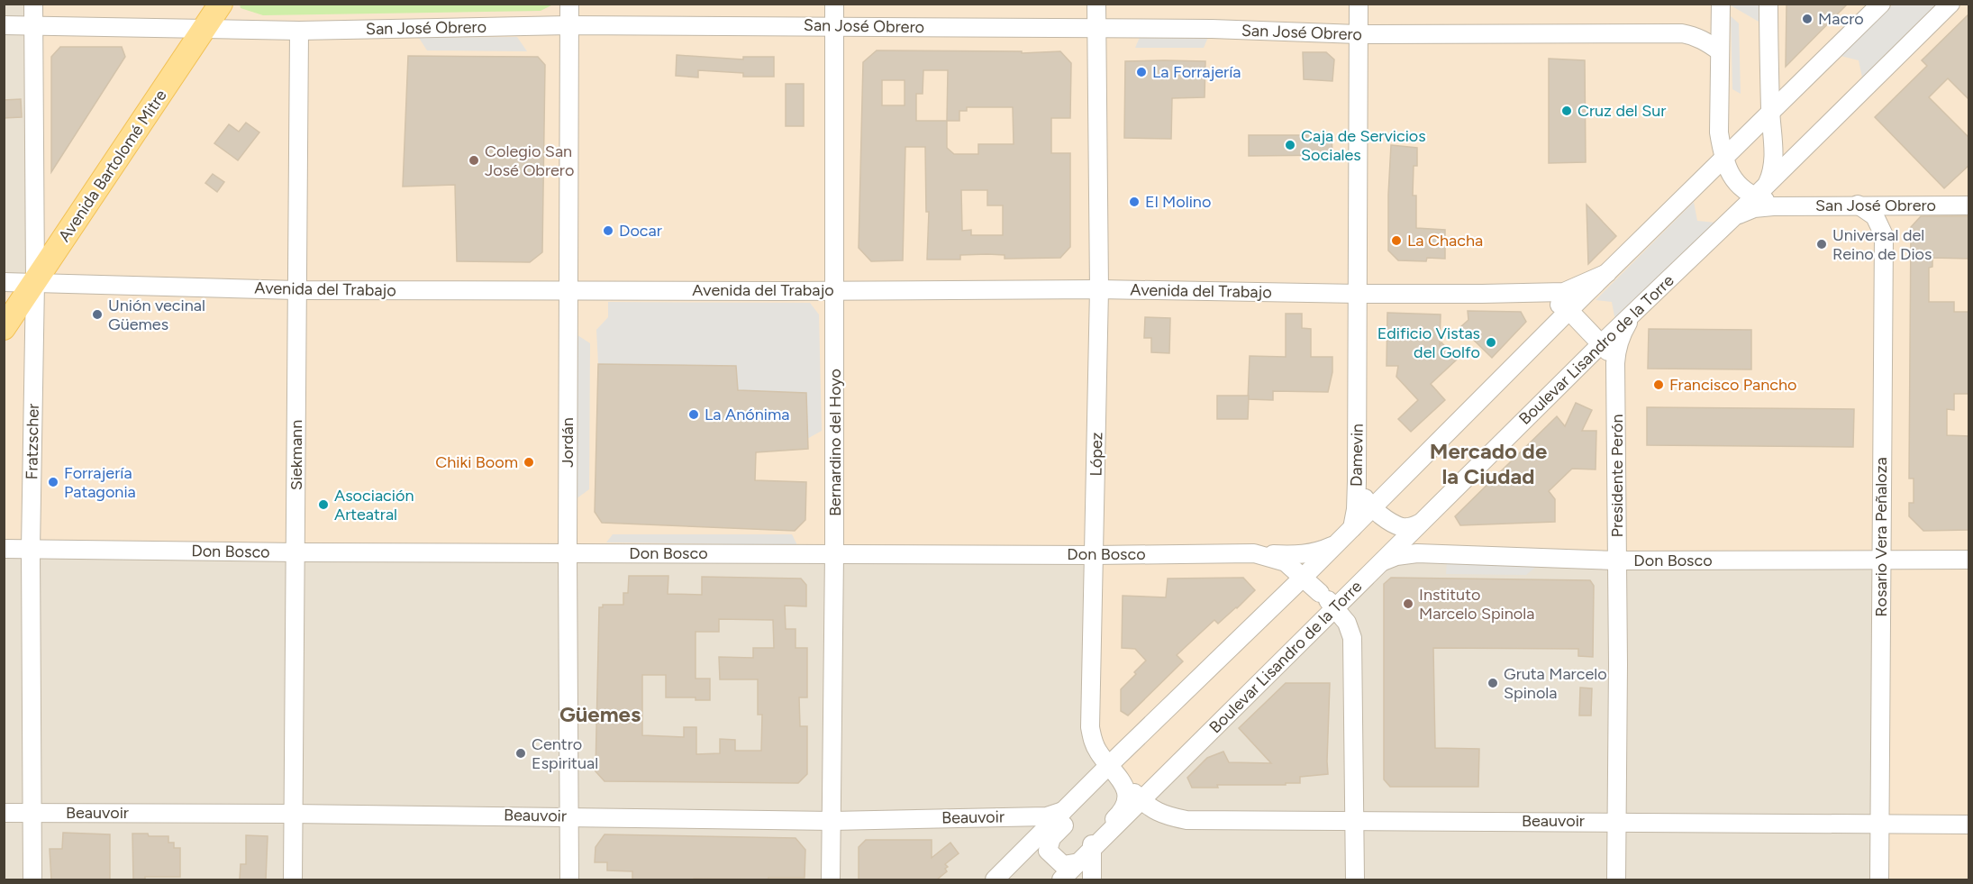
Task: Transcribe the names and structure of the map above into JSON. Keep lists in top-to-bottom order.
{
  "streets": {
    "main road": ["Avenida Bartolomé Mitre"],
    "street": [
      "San José Obrero",
      "Avenida del Trabajo",
      "Boulevar Lisandro de la Torre",
      "Fratzscher",
      "Jordán",
      "Bernardino del Hoyo",
      "López",
      "Siekmann",
      "Damevin",
      "Presidente Perón",
      "Rosario Vera Peñaloza",
      "Don Bosco",
      "Beauvoir"
    ]
  },
  "crossings": [
    ["San José Obrero", "Avenida Bartolomé Mitre"],
    ["San José Obrero", "Boulevar Lisandro de la Torre"],
    ["San José Obrero", "Fratzscher"],
    ["San José Obrero", "Jordán"],
    ["San José Obrero", "Bernardino del Hoyo"],
    ["San José Obrero", "López"],
    ["San José Obrero", "Siekmann"],
    ["San José Obrero", "Damevin"],
    ["San José Obrero", "Rosario Vera Peñaloza"],
    ["Avenida Bartolomé Mitre", "Avenida del Trabajo"],
    ["Avenida Bartolomé Mitre", "Fratzscher"],
    ["Avenida del Trabajo", "Fratzscher"],
    ["Avenida del Trabajo", "Jordán"],
    ["Avenida del Trabajo", "Bernardino del Hoyo"],
    ["Avenida del Trabajo", "López"],
    ["Avenida del Trabajo", "Siekmann"],
    ["Avenida del Trabajo", "Damevin"],
    ["Boulevar Lisandro de la Torre", "Damevin"],
    ["Boulevar Lisandro de la Torre", "Presidente Perón"],
    ["Boulevar Lisandro de la Torre", "Don Bosco"],
    ["Boulevar Lisandro de la Torre", "Beauvoir"],
    ["Fratzscher", "Don Bosco"],
    ["Fratzscher", "Beauvoir"],
    ["Jordán", "Don Bosco"],
    ["Jordán", "Beauvoir"],
    ["Bernardino del Hoyo", "Don Bosco"],
    ["Bernardino del Hoyo", "Beauvoir"],
    ["López", "Don Bosco"],
    ["Siekmann", "Don Bosco"],
    ["Siekmann", "Beauvoir"],
    ["Damevin", "Don Bosco"],
    ["Presidente Perón", "Don Bosco"],
    ["Presidente Perón", "Beauvoir"],
    ["Rosario Vera Peñaloza", "Don Bosco"],
    ["Rosario Vera Peñaloza", "Beauvoir"]
  ],
  "districts": ["Mercado de la Ciudad", "Güemes"],
  "places": [
    "Macro",
    "La Forrajería",
    "Cruz del Sur",
    "Caja de Servicios Sociales",
    "Colegio San José Obrero",
    "El Molino",
    "Docar",
    "La Chacha",
    "Universal del Reino de Dios",
    "Unión vecinal Güemes",
    "Edificio Vistas del Golfo",
    "Francisco Pancho",
    "La Anónima",
    "Chiki Boom",
    "Forrajería Patagonia",
    "Asociación Arteatral",
    "Instituto Marcelo Spinola",
    "Gruta Marcelo Spinola",
    "Centro Espiritual"
  ]
}
